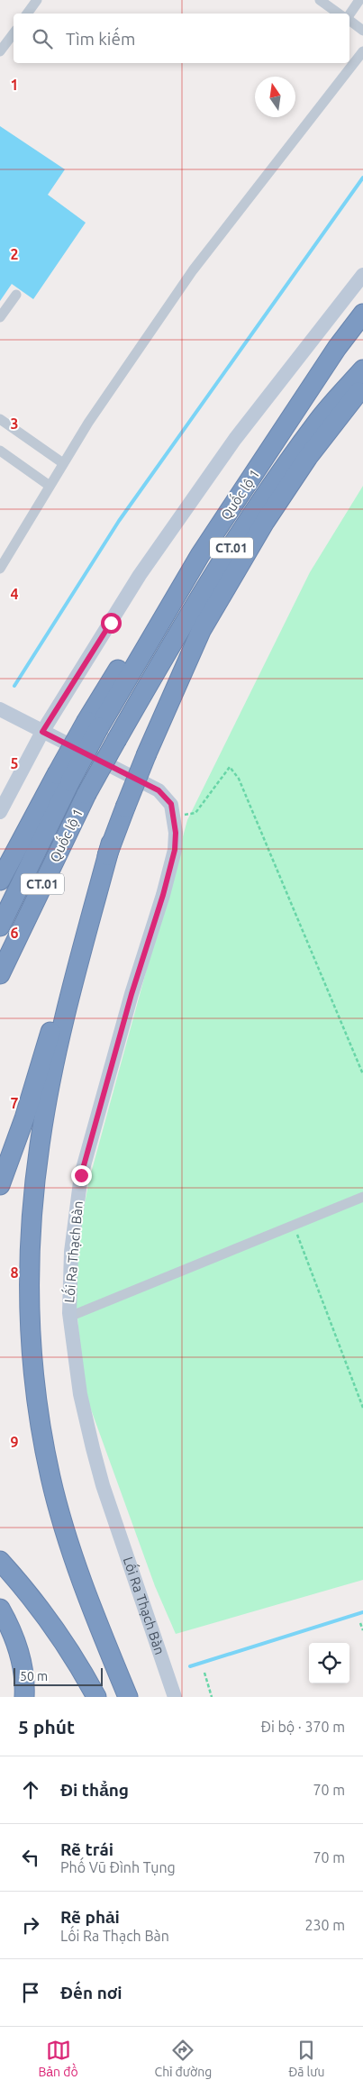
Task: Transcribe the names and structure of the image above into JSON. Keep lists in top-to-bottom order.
{
  "streets": {
    "highway": ["Quốc lộ 1", "CT.01"],
    "main road": ["Lối Ra Thạch Bàn"]
  },
  "scale_bar": "50 m",
  "north": "top",
  "page": {
    "search": "Tìm kiếm",
    "scale": "50 m",
    "heading": ["5 phút", "Đi bộ · 370 m"],
    "list": [
      ["Đi thẳng", "70 m"],
      ["Rẽ trái", "Phố Vũ Đình Tụng", "70 m"],
      ["Rẽ phải", "Lối Ra Thạch Bàn", "230 m"],
      "Đến nơi"
    ],
    "nav": ["Bản đồ", "Chỉ đường", "Đã lưu"]
  },
  "grid": {
    "rows": [
      "1",
      "2",
      "3",
      "4",
      "5",
      "6",
      "7",
      "8",
      "9"
    ]
  }
}
